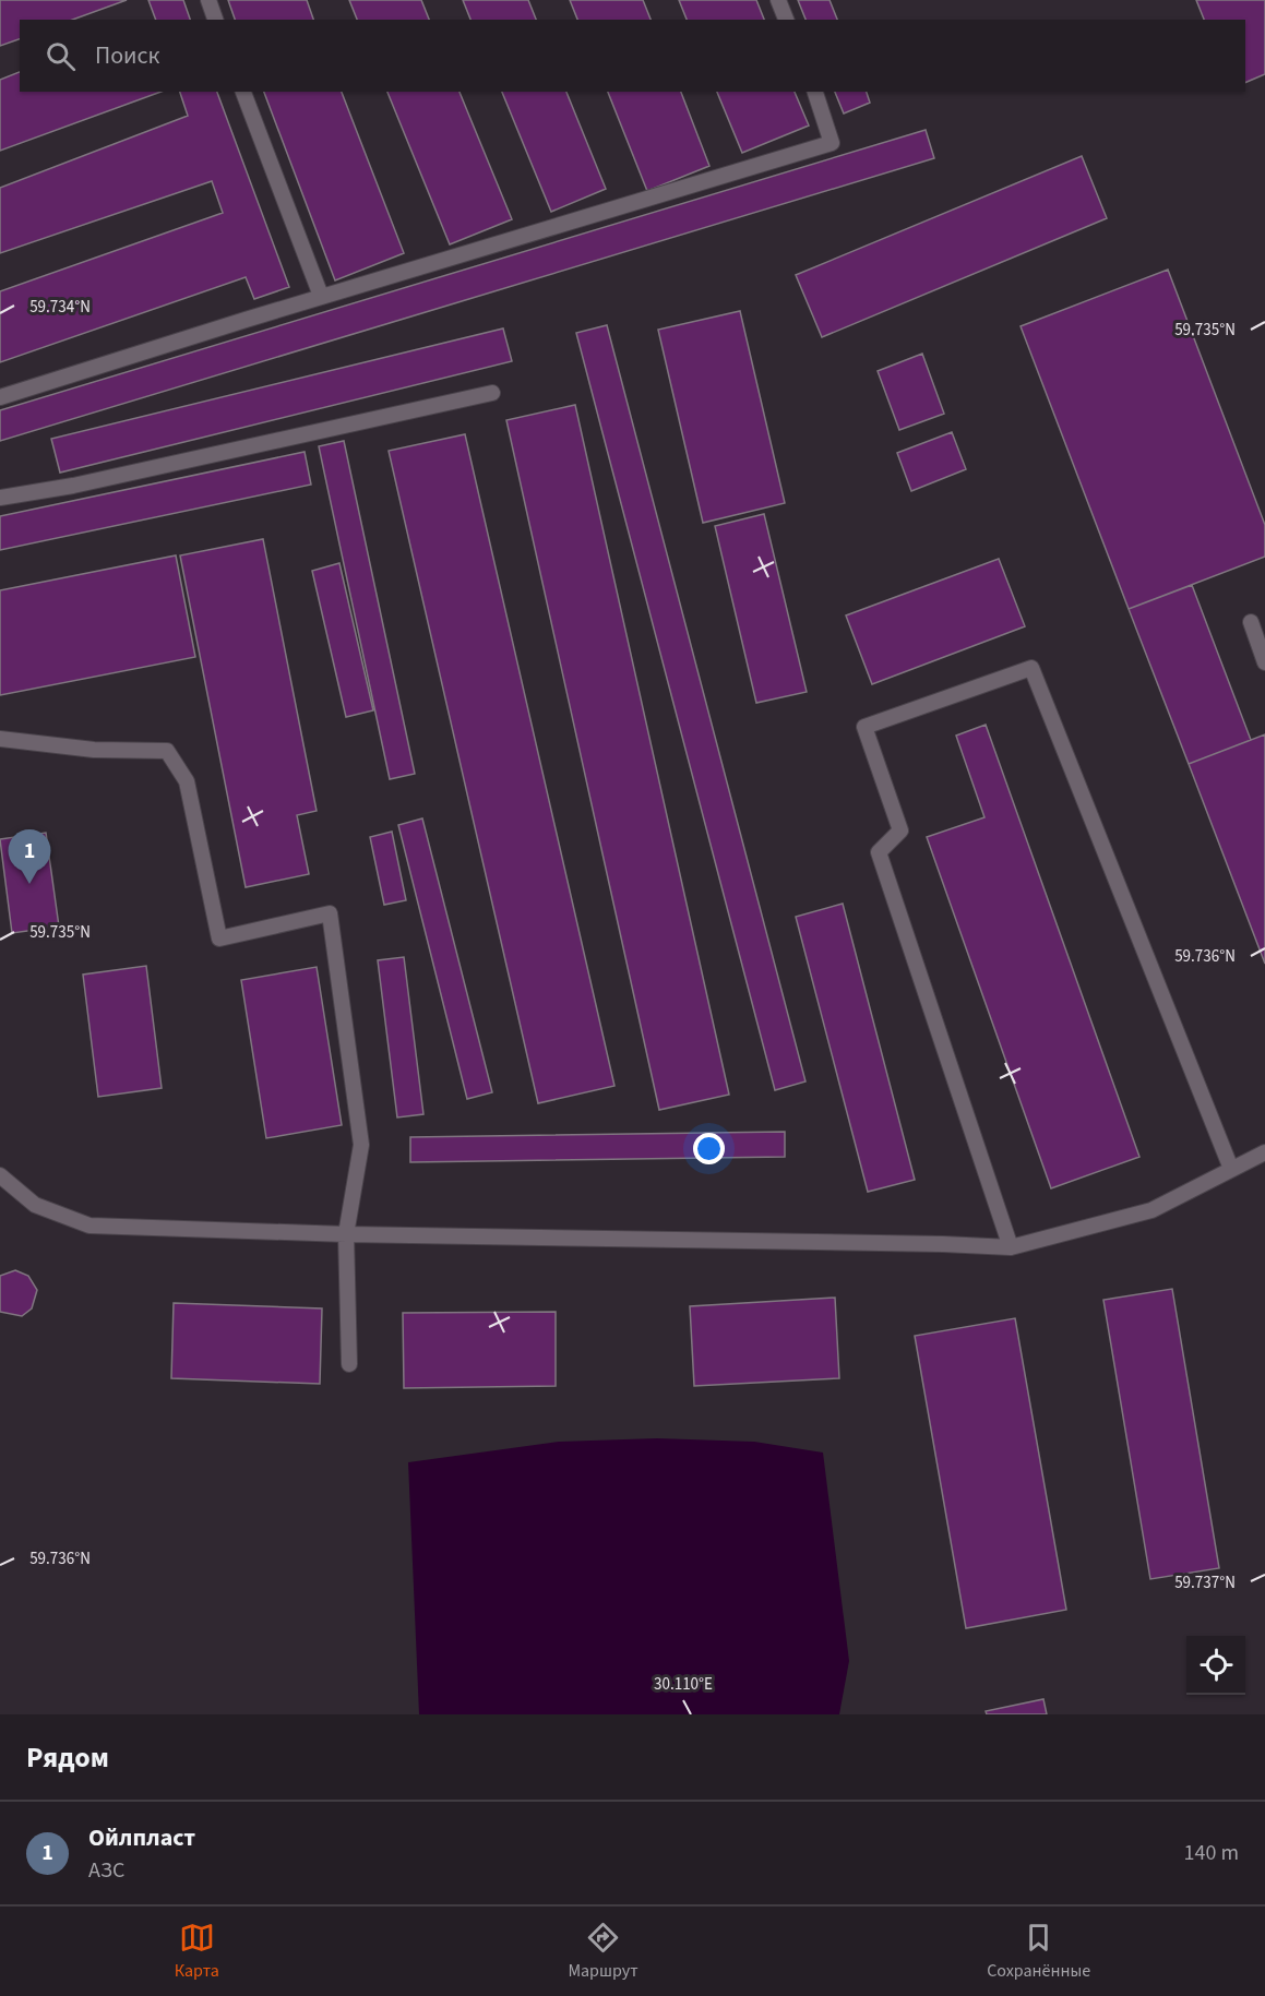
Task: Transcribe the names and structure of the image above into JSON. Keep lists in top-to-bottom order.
{
  "page": {
    "search": "Поиск",
    "pins": "1",
    "heading": "Рядом",
    "list": [
      {
        "mark": "1",
        "name": "Ойлпласт",
        "note": "АЗС",
        "value": "140 m"
      }
    ],
    "nav": ["Карта", "Маршрут", "Сохранённые"]
  },
  "coordinates": [
    "59.734°N",
    "59.735°N",
    "59.736°N",
    "59.737°N",
    "30.110°E"
  ]
}
